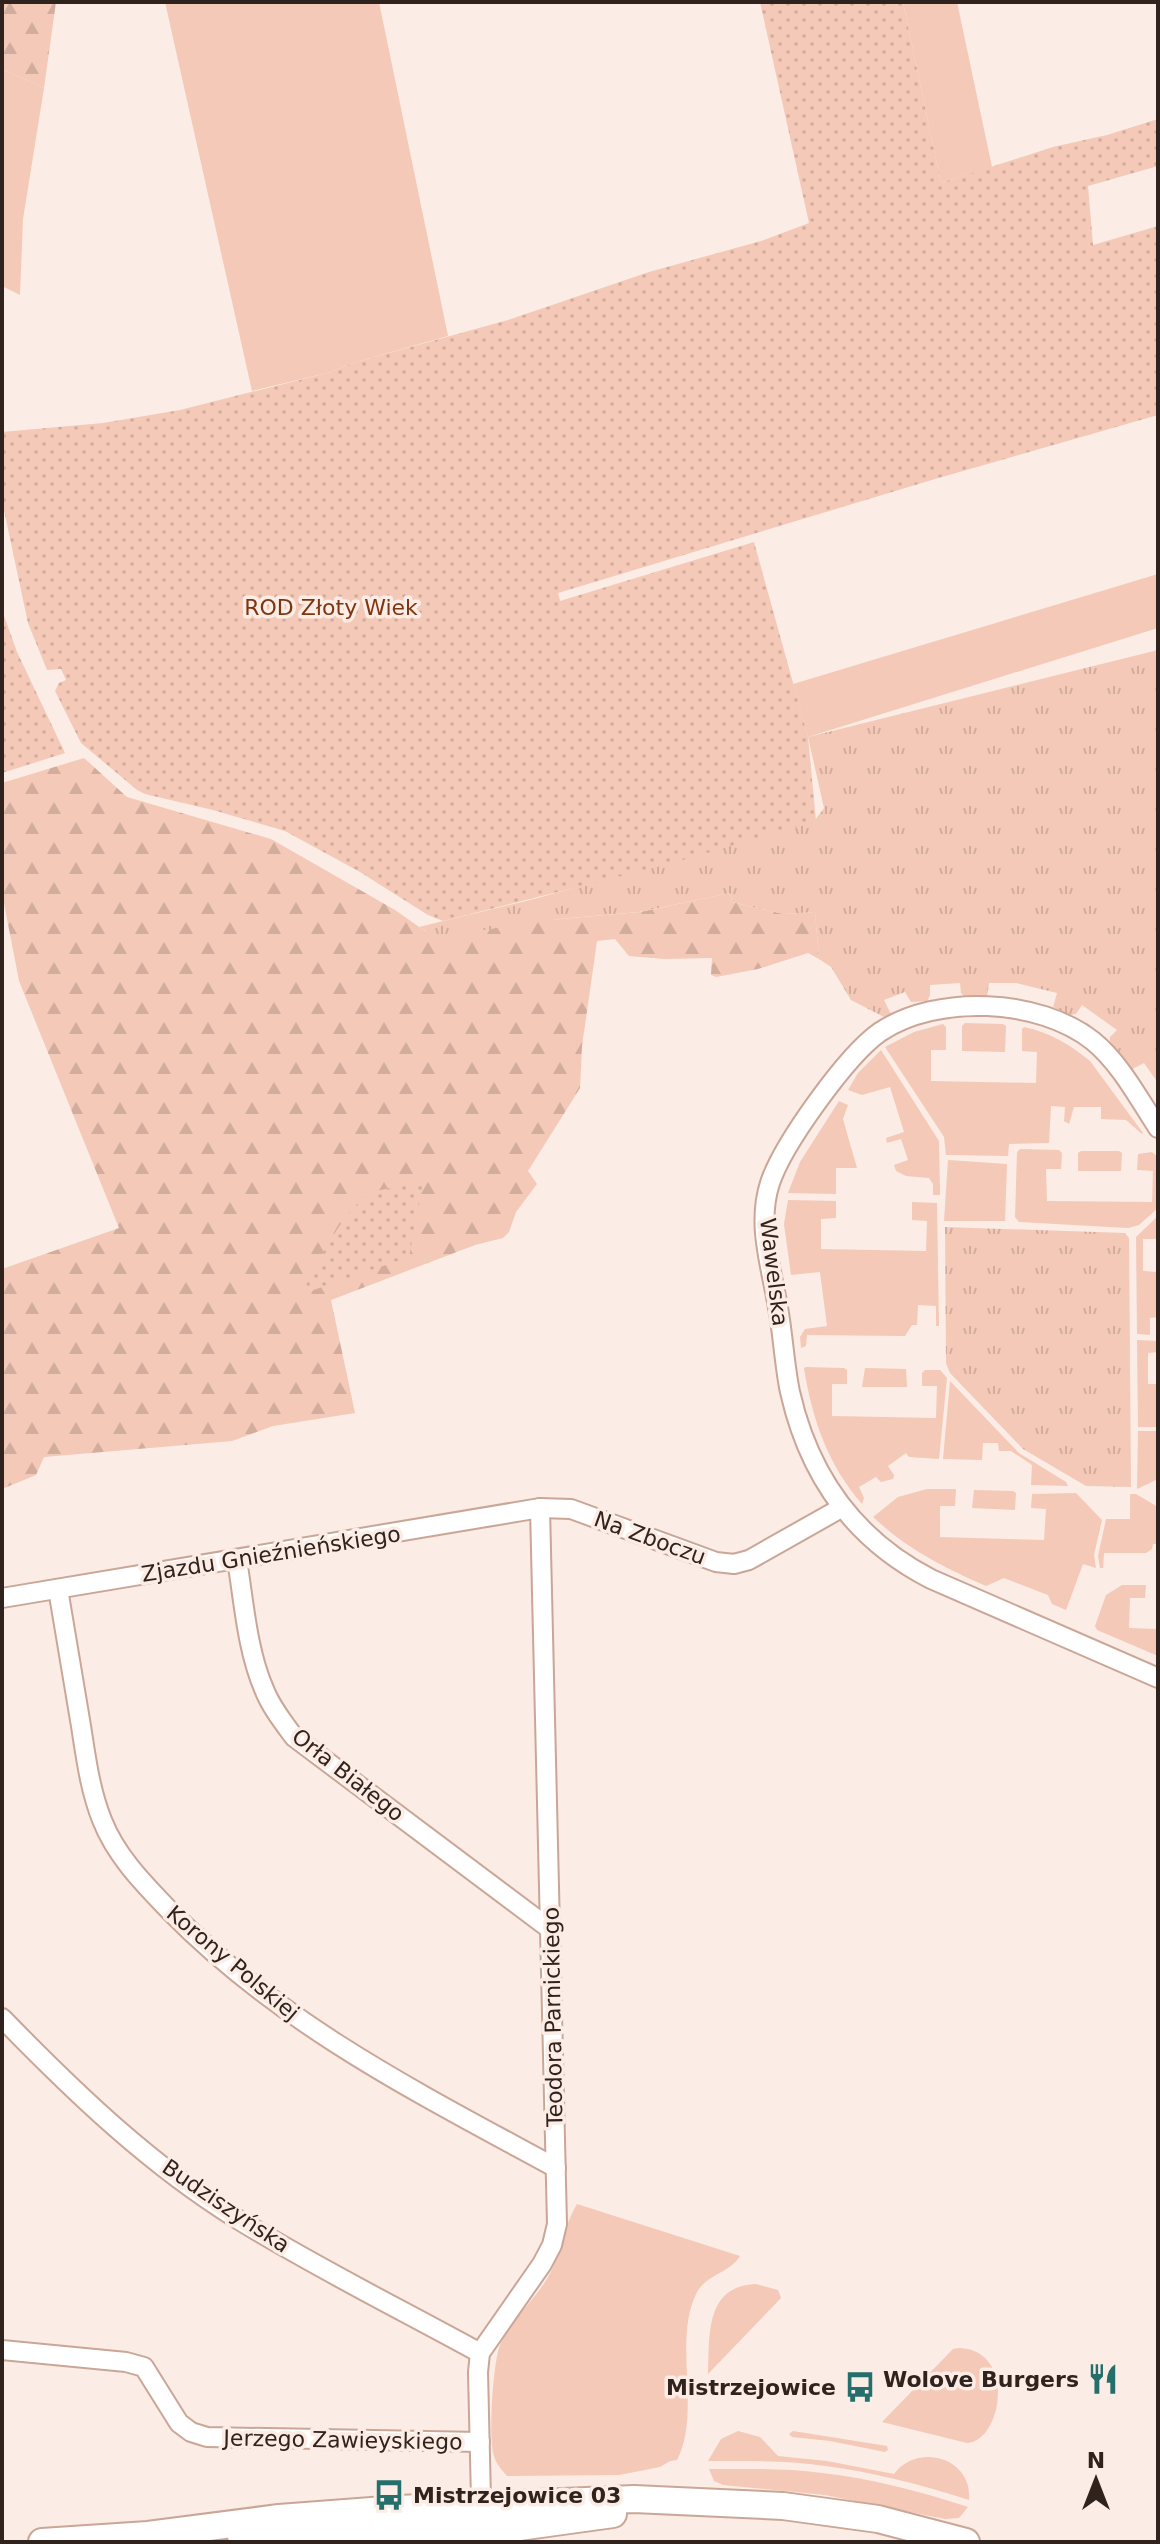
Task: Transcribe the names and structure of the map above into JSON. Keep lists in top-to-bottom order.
{
  "streets": {
    "street": [
      "Wawelska",
      "Na Zboczu",
      "Zjazdu Gnieźnieńskiego",
      "Orła Białego",
      "Korony Polskiej",
      "Teodora Parnickiego",
      "Budziszyńska",
      "Jerzego Zawieyskiego"
    ]
  },
  "crossings": [
    ["Wawelska", "Na Zboczu"],
    ["Na Zboczu", "Zjazdu Gnieźnieńskiego"],
    ["Na Zboczu", "Teodora Parnickiego"],
    ["Zjazdu Gnieźnieńskiego", "Orła Białego"],
    ["Zjazdu Gnieźnieńskiego", "Korony Polskiej"],
    ["Zjazdu Gnieźnieńskiego", "Teodora Parnickiego"],
    ["Orła Białego", "Teodora Parnickiego"],
    ["Korony Polskiej", "Teodora Parnickiego"],
    ["Teodora Parnickiego", "Budziszyńska"]
  ],
  "parks": ["ROD Złoty Wiek"],
  "places": {
    "restaurant": ["Wolove Burgers"],
    "bus stop": ["Mistrzejowice", "Mistrzejowice 03"]
  },
  "north": "top"
}
